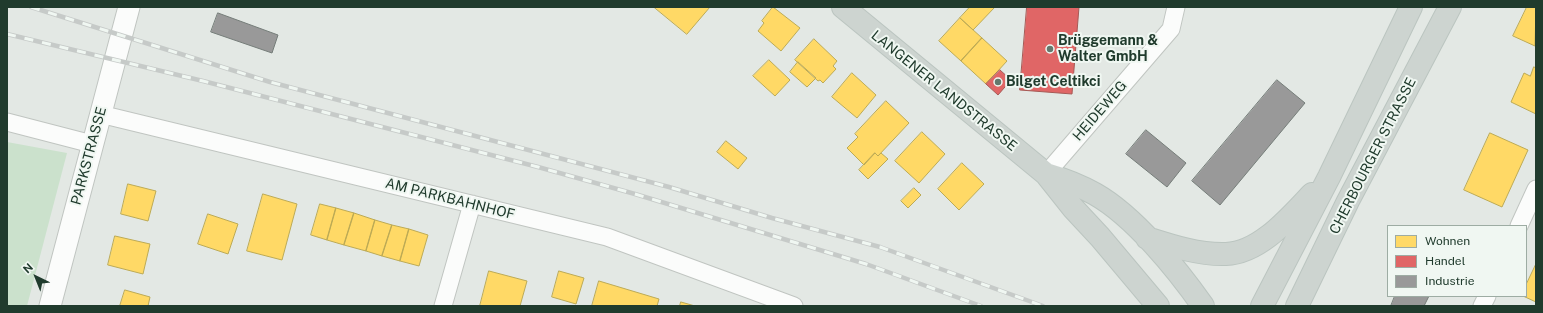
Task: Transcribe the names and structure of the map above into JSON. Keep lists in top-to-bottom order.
{
  "streets": {
    "main road": ["LANGENER LANDSTRASSE", "CHERBOURGER STRASSE"],
    "street": ["HEIDEWEG", "PARKSTRASSE", "AM PARKBAHNHOF"]
  },
  "crossings": [
    ["LANGENER LANDSTRASSE", "HEIDEWEG"],
    ["PARKSTRASSE", "AM PARKBAHNHOF"]
  ],
  "places": ["Brüggemann & Walter GmbH", "Bilget Celtikci"],
  "legend": ["Wohnen", "Handel", "Industrie"],
  "north": "top left"
}
